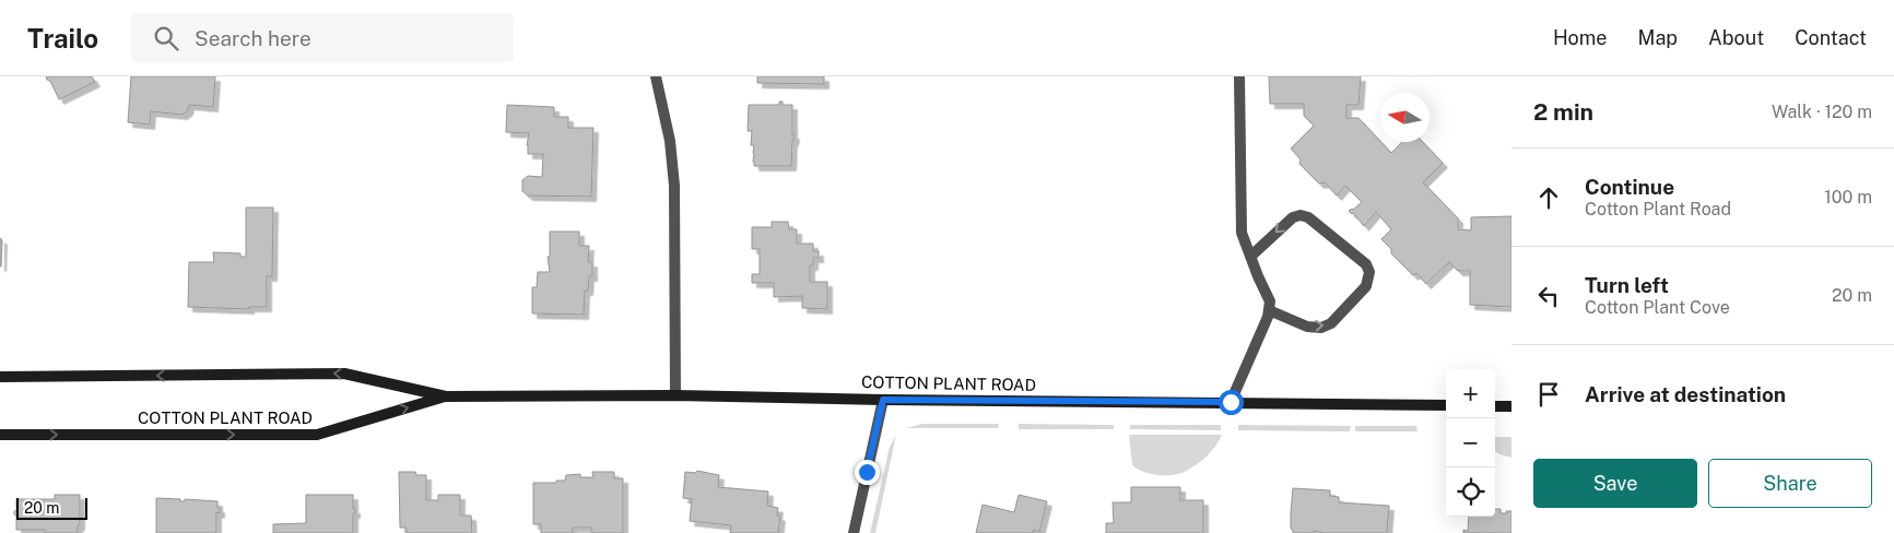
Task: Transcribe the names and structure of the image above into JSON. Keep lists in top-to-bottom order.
{
  "streets": {
    "street": ["COTTON PLANT ROAD"]
  },
  "scale_bar": "20 m",
  "north": "left",
  "page": {
    "header": "Trailo",
    "search": "Search here",
    "nav": [
      "Home",
      "Map",
      "About",
      "Contact"
    ],
    "heading": ["2 min", "Walk · 120 m"],
    "list": [
      ["Continue", "Cotton Plant Road", "100 m"],
      ["Turn left", "Cotton Plant Cove", "20 m"],
      "Arrive at destination"
    ],
    "map_buttons": ["+", "−"],
    "buttons": ["Save", "Share"],
    "scale": "20 m"
  }
}
